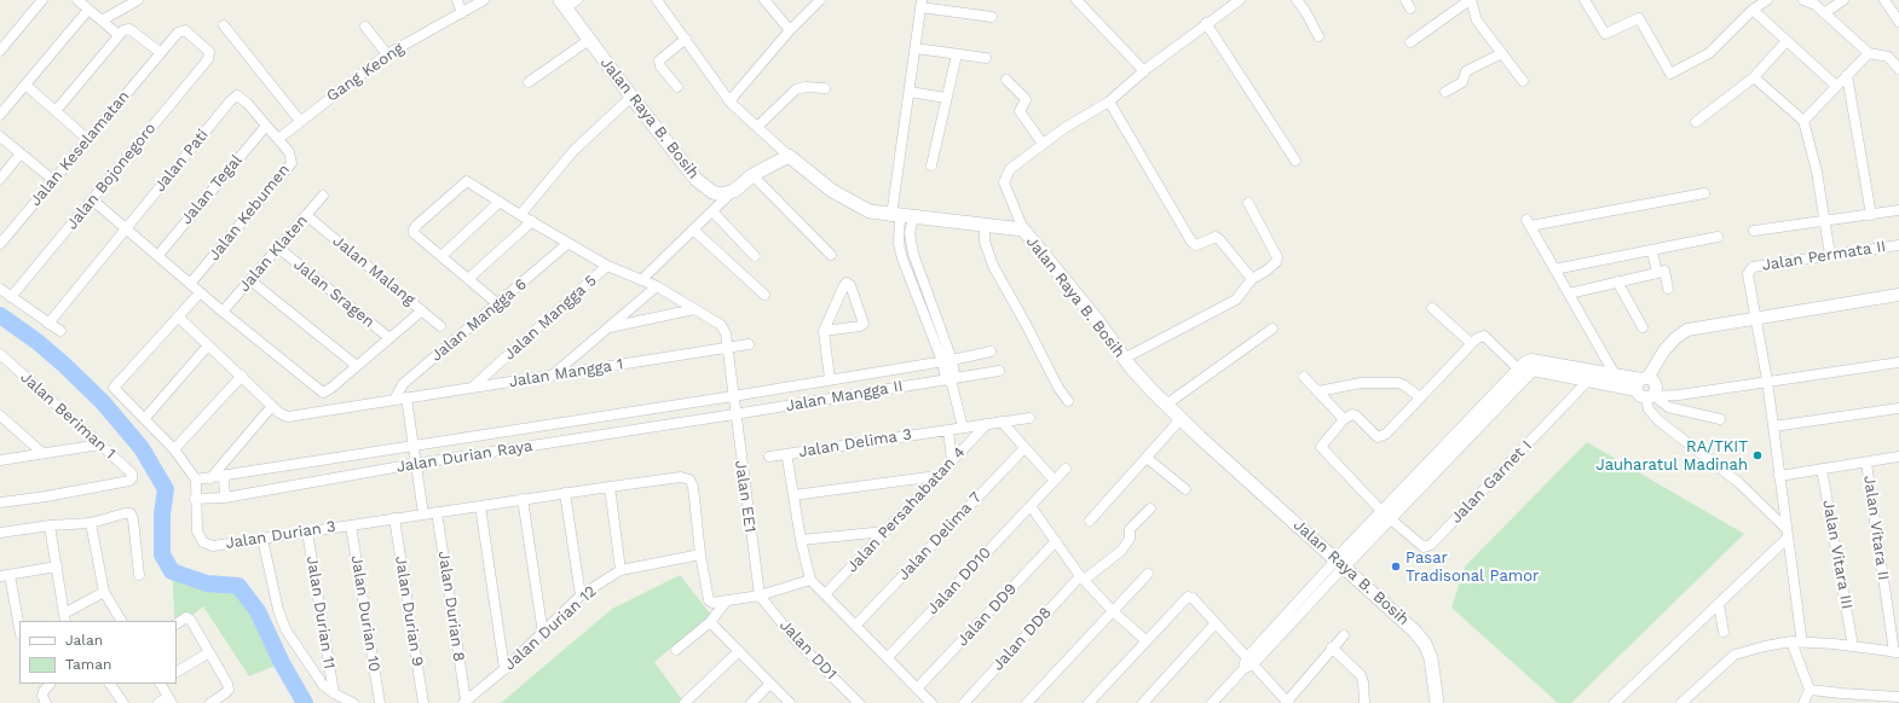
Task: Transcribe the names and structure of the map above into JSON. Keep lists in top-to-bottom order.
{
  "streets": {
    "main road": ["Jalan Raya B. Bosih"],
    "street": [
      "Gang Keong",
      "Jalan Keselamatan",
      "Jalan Pati",
      "Jalan Bojonegoro",
      "Jalan Tegal",
      "Jalan Kebumen",
      "Jalan Klaten",
      "Jalan Permata II",
      "Jalan Malang",
      "Jalan Sragen",
      "Jalan Mangga 5",
      "Jalan Mangga 6",
      "Jalan Mangga 1",
      "Jalan Mangga II",
      "Jalan Beriman 1",
      "Jalan Delima 3",
      "Jalan Durian Raya",
      "Jalan Garnet I",
      "Jalan EE1",
      "Jalan Persahabatan 4",
      "Jalan Vitara II",
      "Jalan Durian 3",
      "Jalan Delima 7",
      "Jalan Vitara III",
      "Jalan DD10",
      "Jalan Durian 8",
      "Jalan Durian 9",
      "Jalan Durian 11",
      "Jalan Durian 10",
      "Jalan DD9",
      "Jalan Durian 12",
      "Jalan DD8",
      "Jalan DD1"
    ]
  },
  "crossings": [
    ["Gang Keong", "Jalan Kebumen"],
    ["Jalan Keselamatan", "Jalan Bojonegoro"],
    ["Jalan Pati", "Jalan Tegal"],
    ["Jalan Klaten", "Jalan Malang"],
    ["Jalan Klaten", "Jalan Sragen"],
    ["Jalan Mangga 5", "Jalan Mangga 1"],
    ["Jalan Mangga 5", "Jalan EE1"],
    ["Jalan Mangga 6", "Jalan Mangga 1"],
    ["Jalan Mangga 6", "Jalan EE1"],
    ["Jalan Mangga 1", "Jalan EE1"],
    ["Jalan Mangga II", "Jalan Durian Raya"],
    ["Jalan Mangga II", "Jalan EE1"],
    ["Jalan Delima 3", "Jalan Persahabatan 4"],
    ["Jalan Durian Raya", "Jalan EE1"],
    ["Jalan Durian Raya", "Jalan Durian 3"],
    ["Jalan EE1", "Jalan DD1"],
    ["Jalan Durian 3", "Jalan Durian 8"],
    ["Jalan Durian 3", "Jalan Durian 9"],
    ["Jalan Durian 3", "Jalan Durian 11"],
    ["Jalan Durian 3", "Jalan Durian 10"],
    ["Jalan Durian 3", "Jalan Durian 12"],
    ["Jalan Durian 8", "Jalan Durian 12"]
  ],
  "places": ["RA/TKIT Jauharatul Madinah", "Pasar Tradisonal Pamor"],
  "legend": ["Jalan", "Taman"]
}
